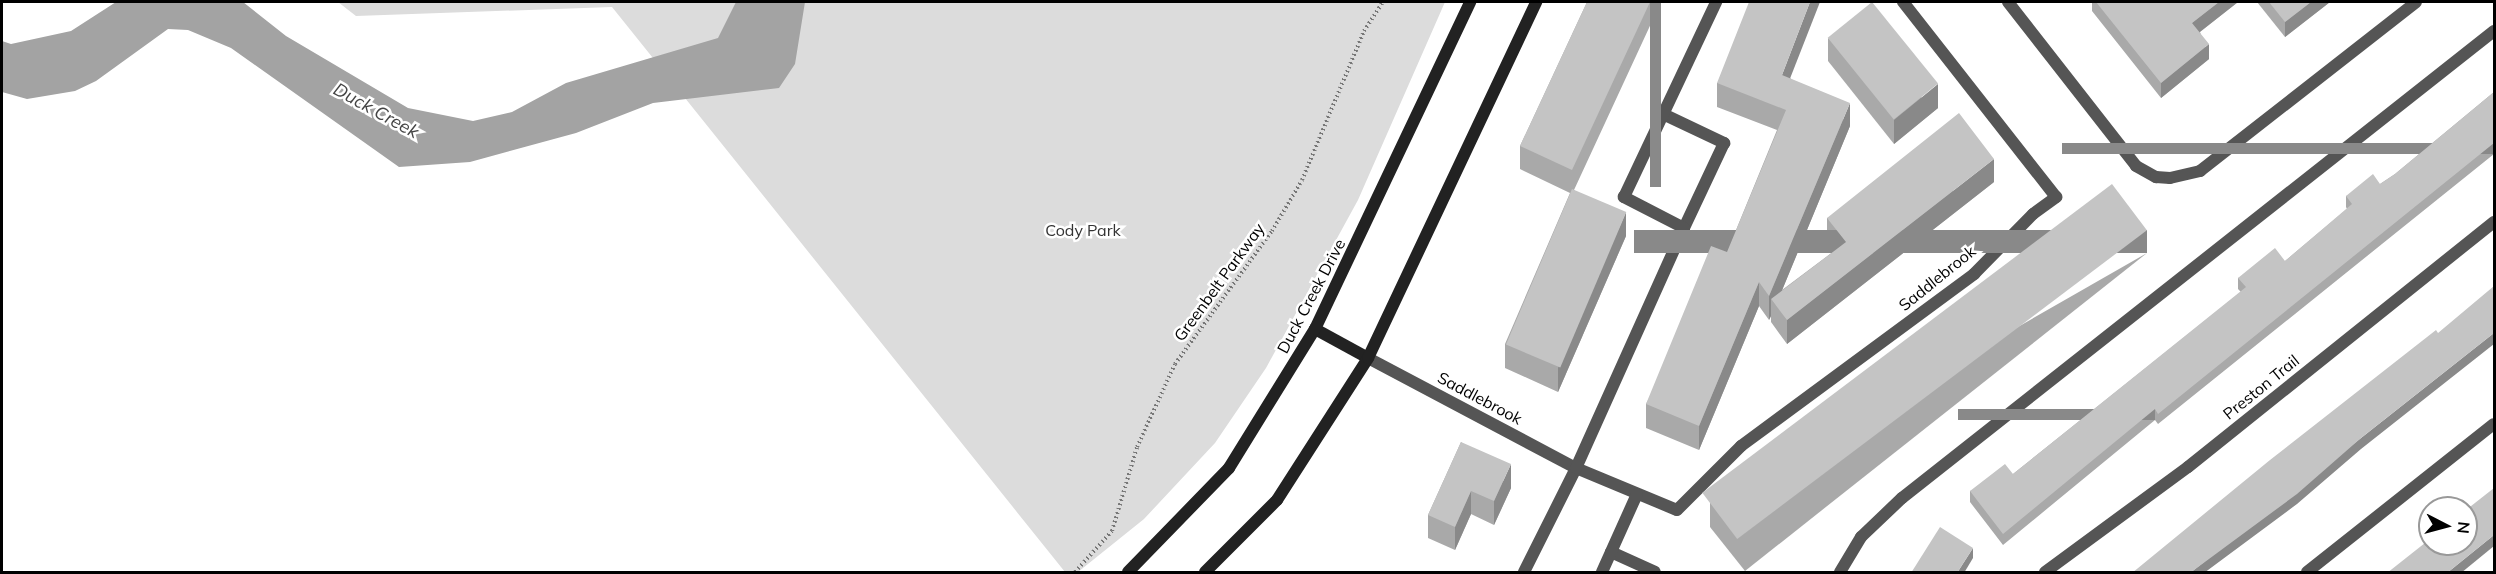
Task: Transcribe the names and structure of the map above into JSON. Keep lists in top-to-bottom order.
{
  "streets": {
    "main road": ["Duck Creek Drive"],
    "street": ["Saddlebrook", "Preston Trail"],
    "path": ["Greenbelt Parkway"]
  },
  "water": ["Duck Creek"],
  "parks": ["Cody Park"],
  "north": "right"
}
